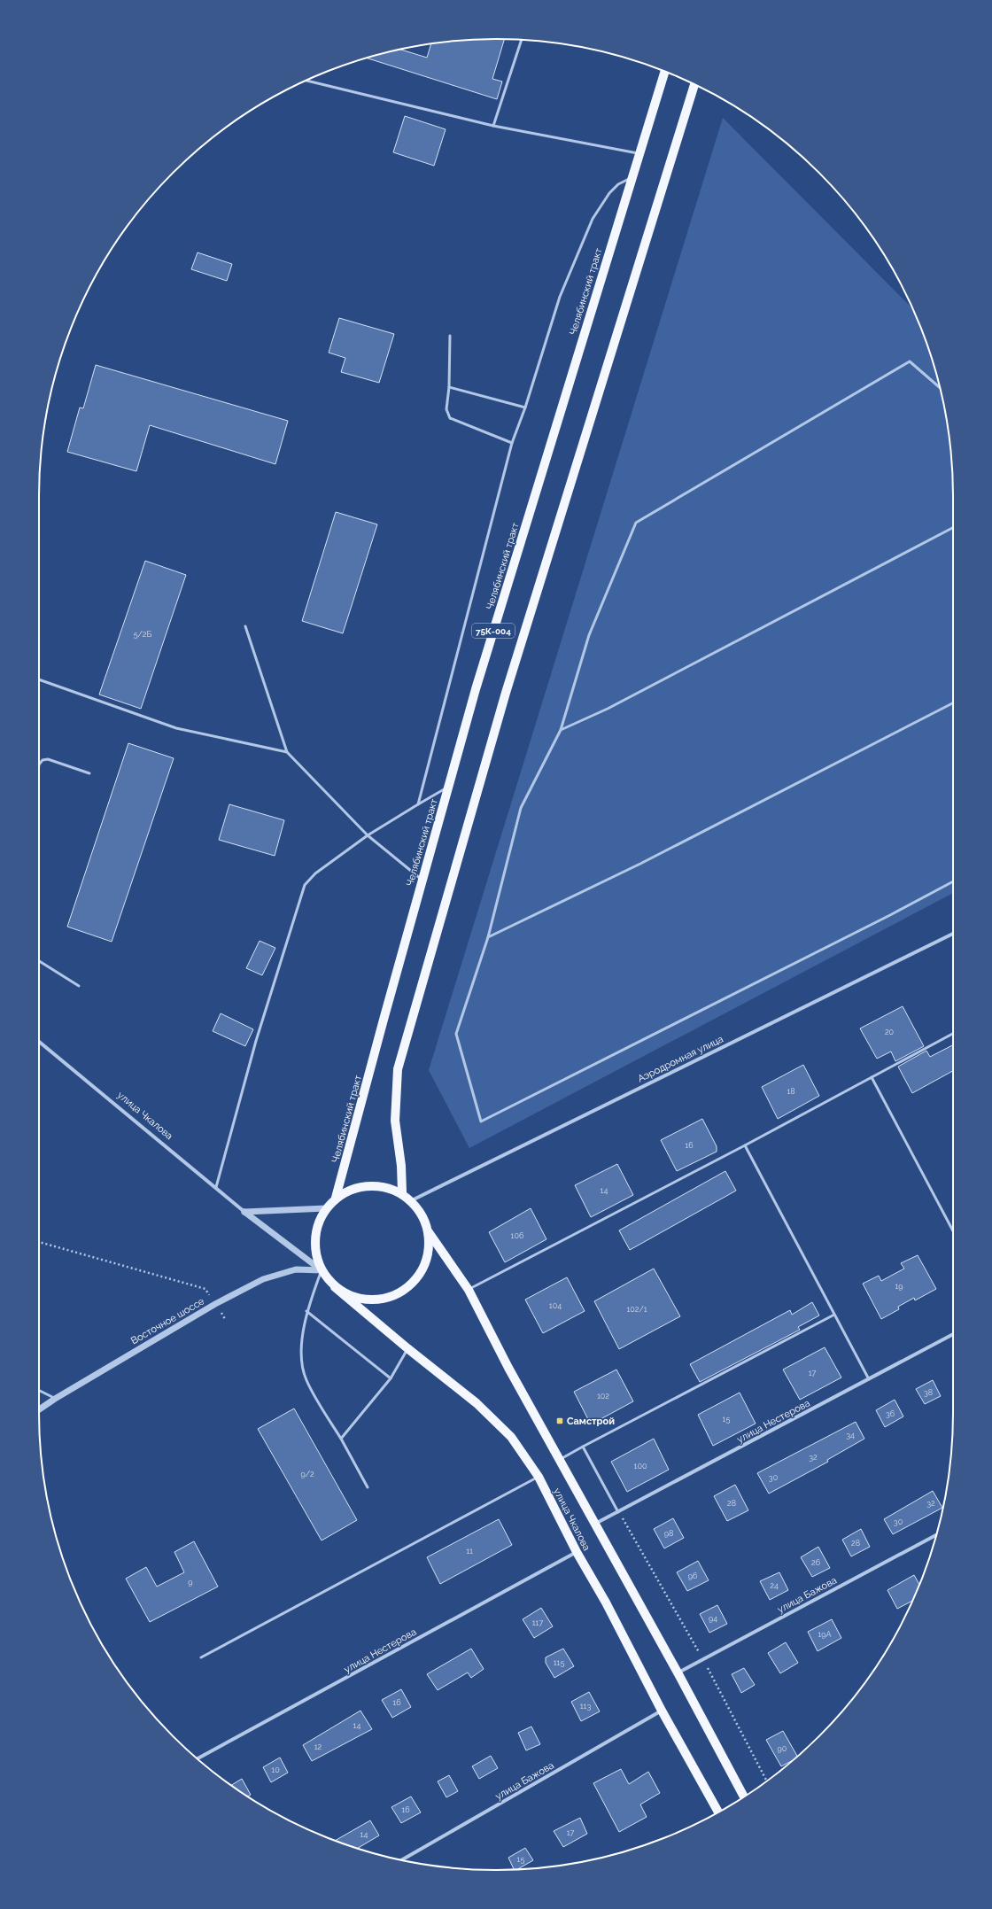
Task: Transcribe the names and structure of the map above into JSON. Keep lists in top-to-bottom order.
{
  "streets": {
    "main road": ["Челябинский тракт", "75К-004", "улица Чкалова"],
    "street": [
      "Аэродромная улица",
      "Восточное шоссе",
      "улица Нестерова",
      "улица Бажова"
    ]
  },
  "crossings": [
    ["Челябинский тракт", "75К-004"],
    ["Челябинский тракт", "Аэродромная улица"],
    ["Челябинский тракт", "улица Чкалова"],
    ["Челябинский тракт", "Восточное шоссе"],
    ["75К-004", "Аэродромная улица"],
    ["75К-004", "улица Чкалова"],
    ["75К-004", "Восточное шоссе"],
    ["Аэродромная улица", "улица Чкалова"],
    ["Аэродромная улица", "Восточное шоссе"],
    ["улица Чкалова", "Восточное шоссе"],
    ["улица Чкалова", "улица Нестерова"],
    ["улица Чкалова", "улица Бажова"]
  ],
  "places": {
    "transit": ["Самстрой"]
  },
  "house_numbers": [
    "5/2Б",
    "20",
    "18",
    "16",
    "14",
    "106",
    "19",
    "104",
    "102/1",
    "17",
    "38",
    "102",
    "36",
    "15",
    "34",
    "32",
    "100",
    "9/2",
    "30",
    "28",
    "32",
    "30",
    "98",
    "28",
    "11",
    "26",
    "96",
    "9",
    "24",
    "94",
    "117",
    "19А",
    "115",
    "16",
    "113",
    "14",
    "12",
    "90",
    "10",
    "16",
    "17",
    "14",
    "15"
  ]
}
